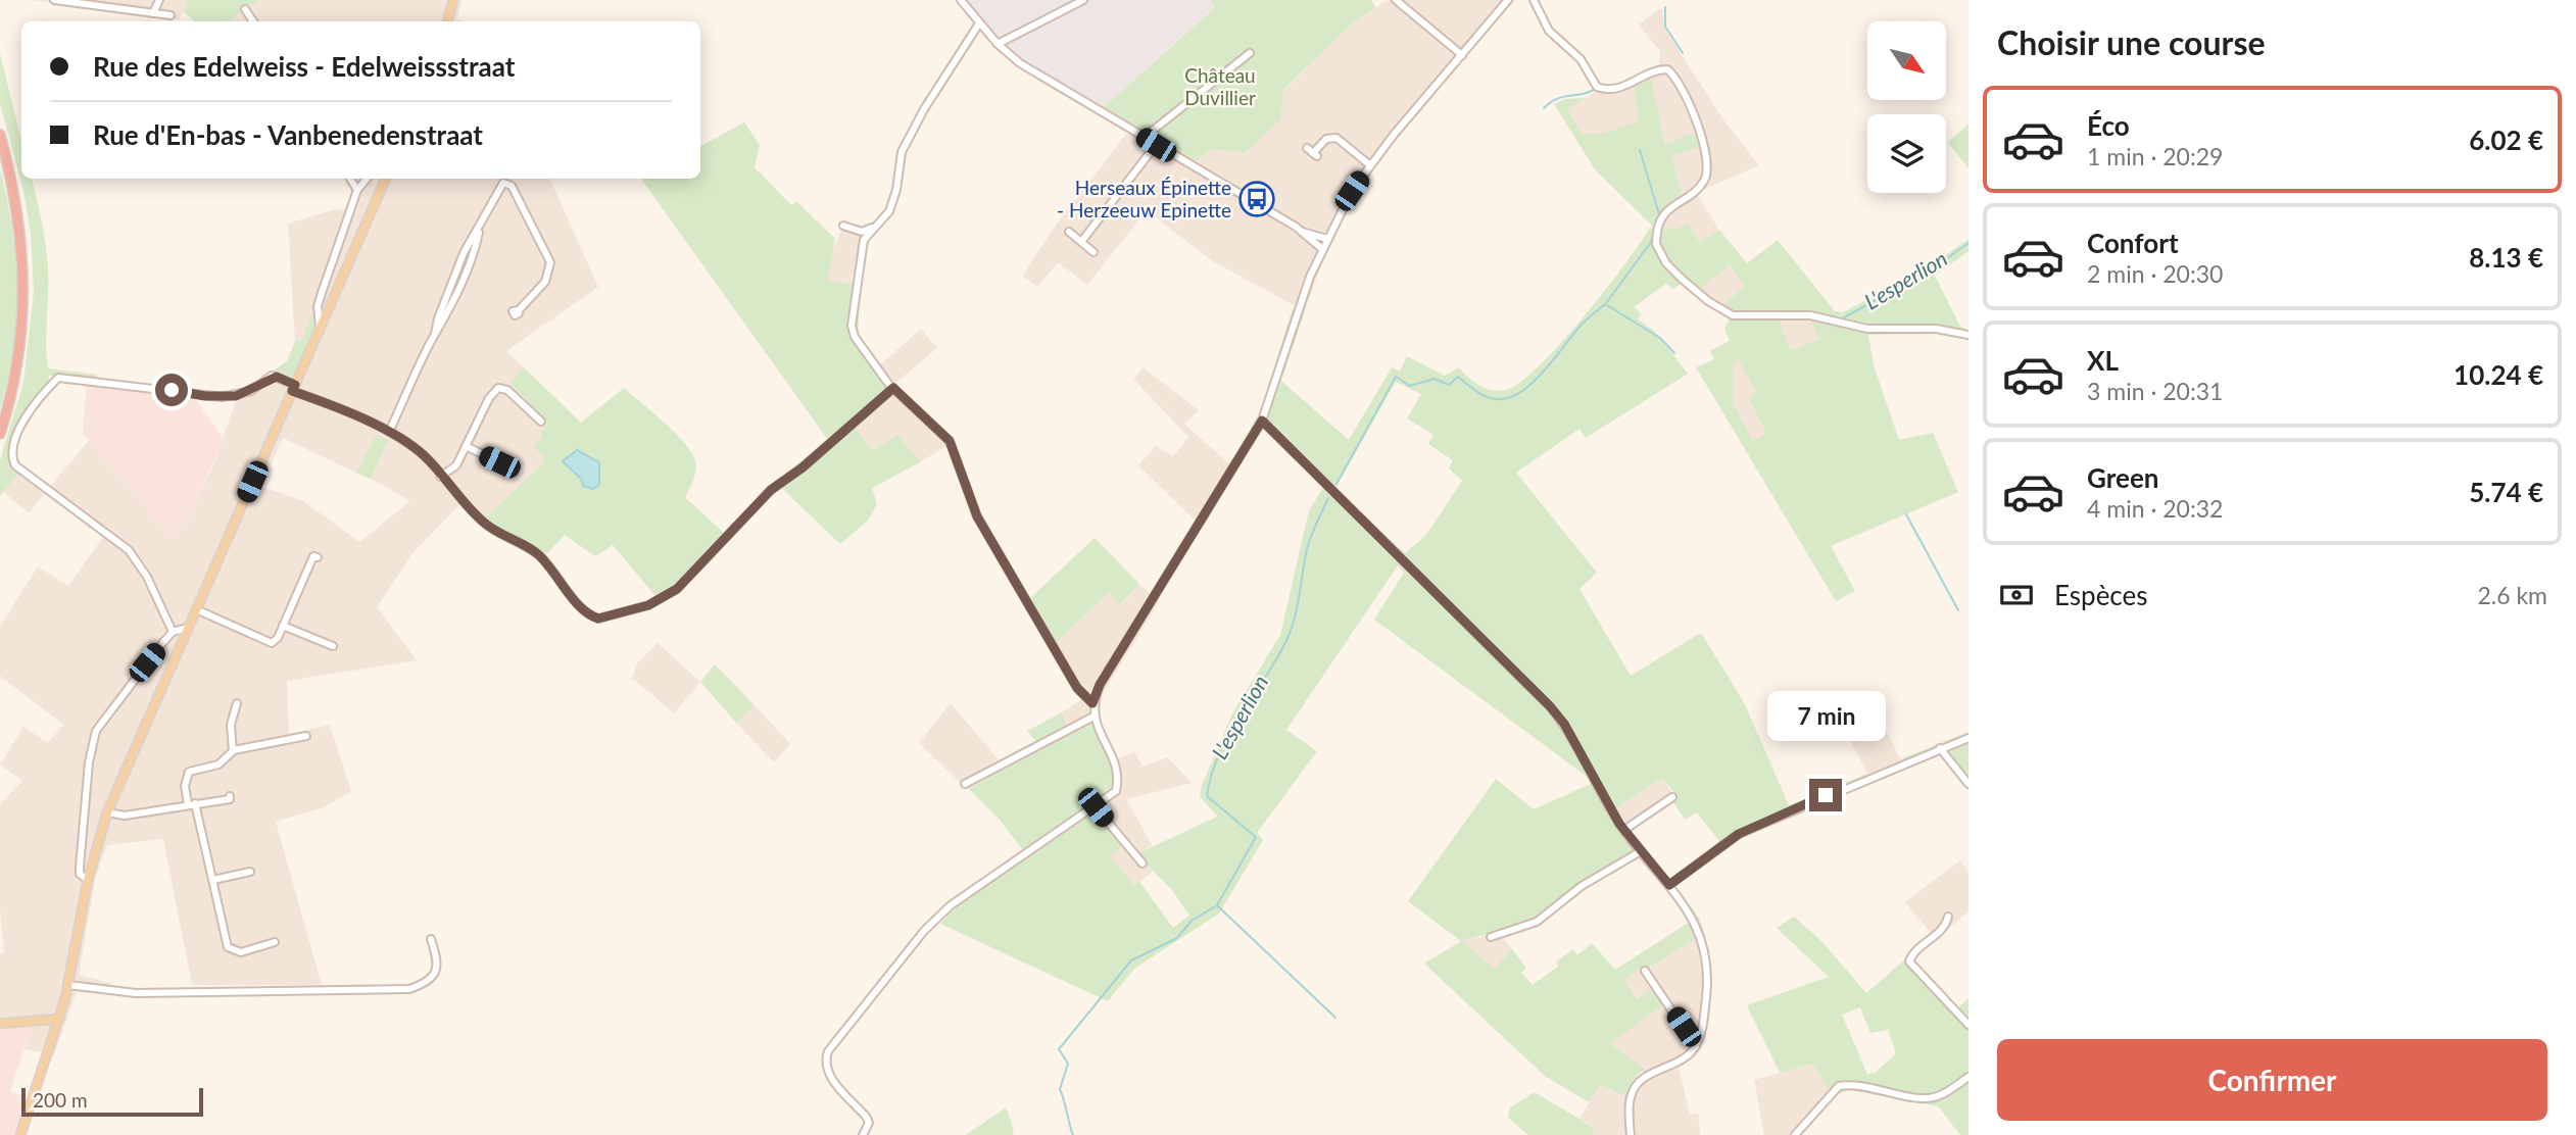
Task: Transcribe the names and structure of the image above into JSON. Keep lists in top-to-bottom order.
{
  "water": ["L'esperlion"],
  "parks": ["Château Duvillier"],
  "places": {
    "bus stop": ["Herseaux Épinette - Herzeeuw Epinette"]
  },
  "scale_bar": "200 m",
  "north": "bottom right",
  "page": {
    "heading": "Choisir une course",
    "banner": ["Rue des Edelweiss - Edelweissstraat", "Rue d'En-bas - Vanbenedenstraat"],
    "list": [
      {
        "name": "Éco",
        "note": "1 min · 20:29",
        "value": "6.02 €"
      },
      {
        "name": "Confort",
        "note": "2 min · 20:30",
        "value": "8.13 €"
      },
      {
        "name": "XL",
        "note": "3 min · 20:31",
        "value": "10.24 €"
      },
      {
        "name": "Green",
        "note": "4 min · 20:32",
        "value": "5.74 €"
      }
    ],
    "pay": ["Espèces", "2.6 km"],
    "bubble": "7 min",
    "buttons": "Confirmer",
    "scale": "200 m"
  }
}
